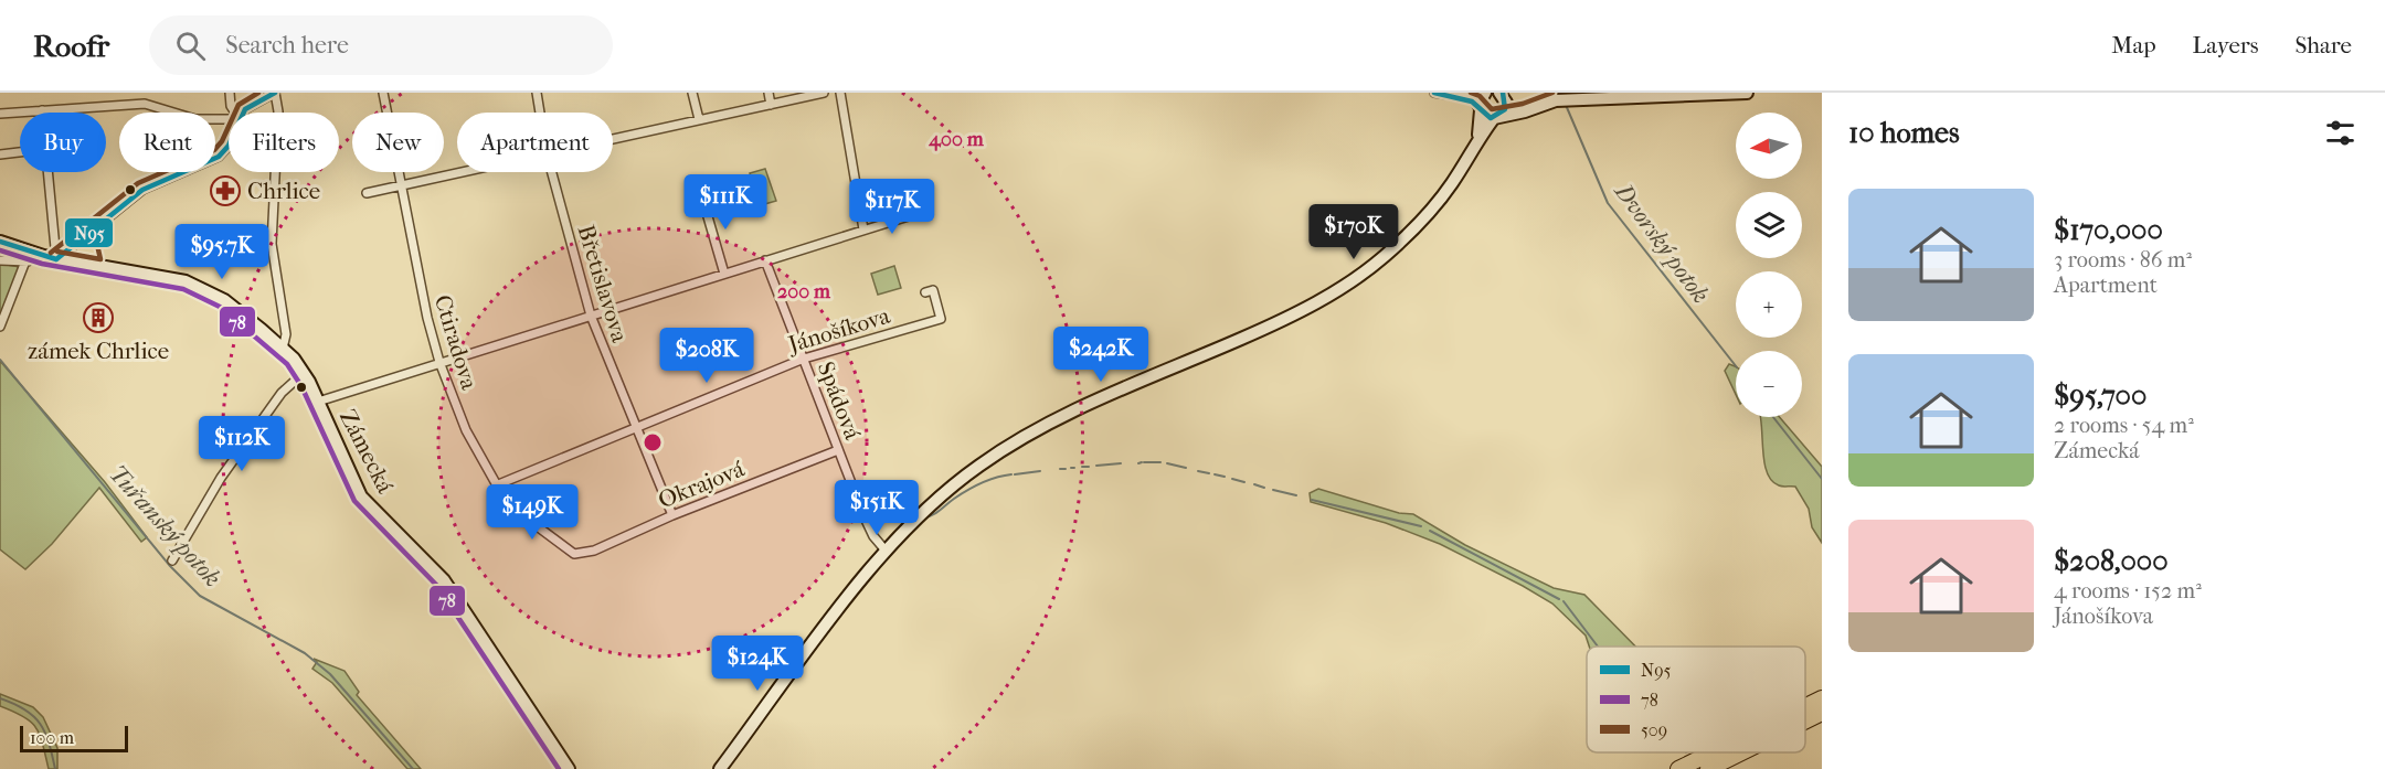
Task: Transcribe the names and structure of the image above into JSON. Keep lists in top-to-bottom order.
{
  "streets": {
    "street": [
      "Břetislavova",
      "Jánošíkova",
      "Ctiradova",
      "Spádová",
      "Zámecká",
      "Okrajová"
    ]
  },
  "crossings": [
    ["Břetislavova", "Jánošíkova"],
    ["Břetislavova", "Okrajová"],
    ["Jánošíkova", "Ctiradova"],
    ["Jánošíkova", "Spádová"],
    ["Ctiradova", "Okrajová"],
    ["Spádová", "Okrajová"]
  ],
  "water": ["Dvorský potok", "Tuřanský potok"],
  "places": {
    "pharmacy": ["Chrlice"],
    "building": ["zámek Chrlice"]
  },
  "lines": ["transit line N95", "transit line 509", "transit line 78"],
  "legend": ["N95", "78", "509"],
  "scale_bar": "100 m",
  "north": "left",
  "page": {
    "header": "Roofr",
    "search": "Search here",
    "nav": ["Map", "Layers", "Share"],
    "heading": "10 homes",
    "map_buttons": ["+", "−"],
    "chip": [
      "Buy",
      "Rent",
      "Filters",
      "New",
      "Apartment"
    ],
    "list": [
      {
        "name": "$170,000",
        "note": "3 rooms · 86 m² · Apartment"
      },
      {
        "name": "$95,700",
        "note": "2 rooms · 54 m² · Zámecká"
      },
      {
        "name": "$208,000",
        "note": "4 rooms · 152 m² · Jánošíkova"
      }
    ],
    "price": [
      "$111K",
      "$117K",
      "$170K",
      "$95.7K",
      "$242K",
      "$208K",
      "$112K",
      "$151K",
      "$149K",
      "$124K"
    ],
    "scale": "100 m"
  },
  "rings": ["400 m", "200 m"]
}
